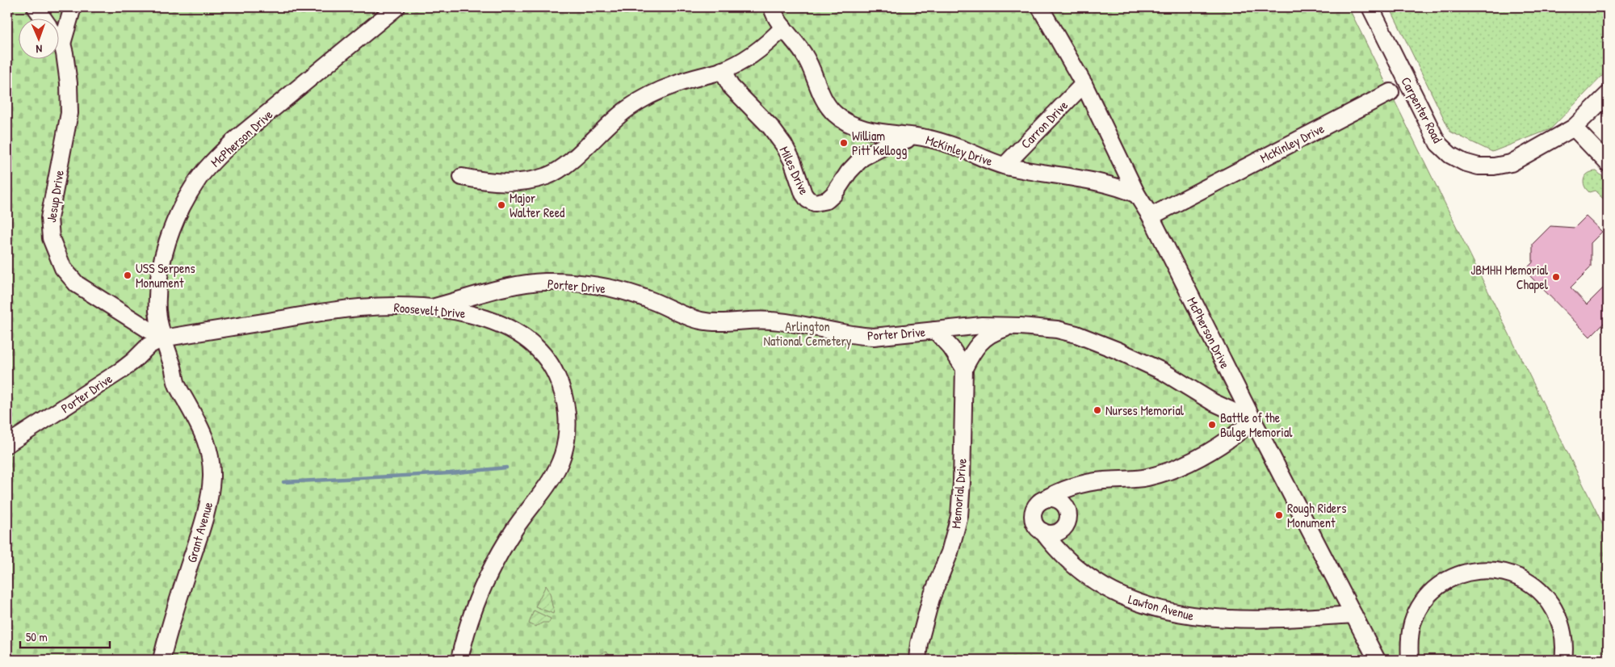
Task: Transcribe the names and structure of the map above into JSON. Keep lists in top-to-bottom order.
{
  "streets": {
    "street": [
      "Carpenter Road",
      "Carron Drive",
      "McPherson Drive",
      "McKinley Drive",
      "Miles Drive",
      "Jesup Drive",
      "Porter Drive",
      "Roosevelt Drive",
      "Memorial Drive",
      "Grant Avenue",
      "Lawton Avenue"
    ]
  },
  "crossings": [
    ["Carron Drive", "McPherson Drive"],
    ["Carron Drive", "McKinley Drive"],
    ["McPherson Drive", "McKinley Drive"],
    ["McPherson Drive", "Jesup Drive"],
    ["McPherson Drive", "Porter Drive"],
    ["McPherson Drive", "Roosevelt Drive"],
    ["McPherson Drive", "Grant Avenue"],
    ["McPherson Drive", "Lawton Avenue"],
    ["McKinley Drive", "Miles Drive"],
    ["Jesup Drive", "Porter Drive"],
    ["Jesup Drive", "Roosevelt Drive"],
    ["Jesup Drive", "Grant Avenue"],
    ["Porter Drive", "Roosevelt Drive"],
    ["Porter Drive", "Memorial Drive"],
    ["Porter Drive", "Grant Avenue"],
    ["Roosevelt Drive", "Grant Avenue"]
  ],
  "parks": ["Arlington National Cemetery"],
  "places": [
    "William Pitt Kellogg",
    "Major Walter Reed",
    "USS Serpens Monument",
    "JBMHH Memorial Chapel",
    "Nurses Memorial",
    "Battle of the Bulge Memorial",
    "Rough Riders Monument"
  ],
  "scale_bar": "50 m",
  "north": "bottom"
}
